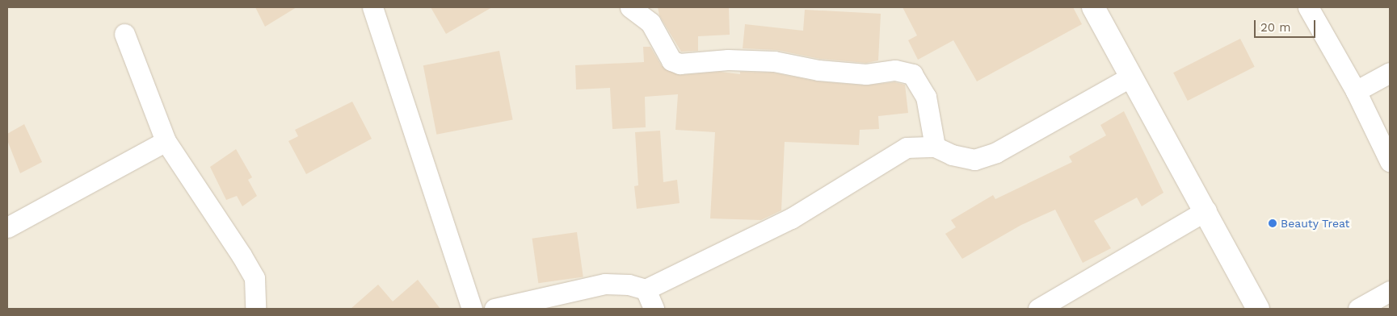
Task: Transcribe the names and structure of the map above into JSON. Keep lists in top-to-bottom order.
{
  "places": ["Beauty Treat"],
  "scale_bar": "20 m"
}
